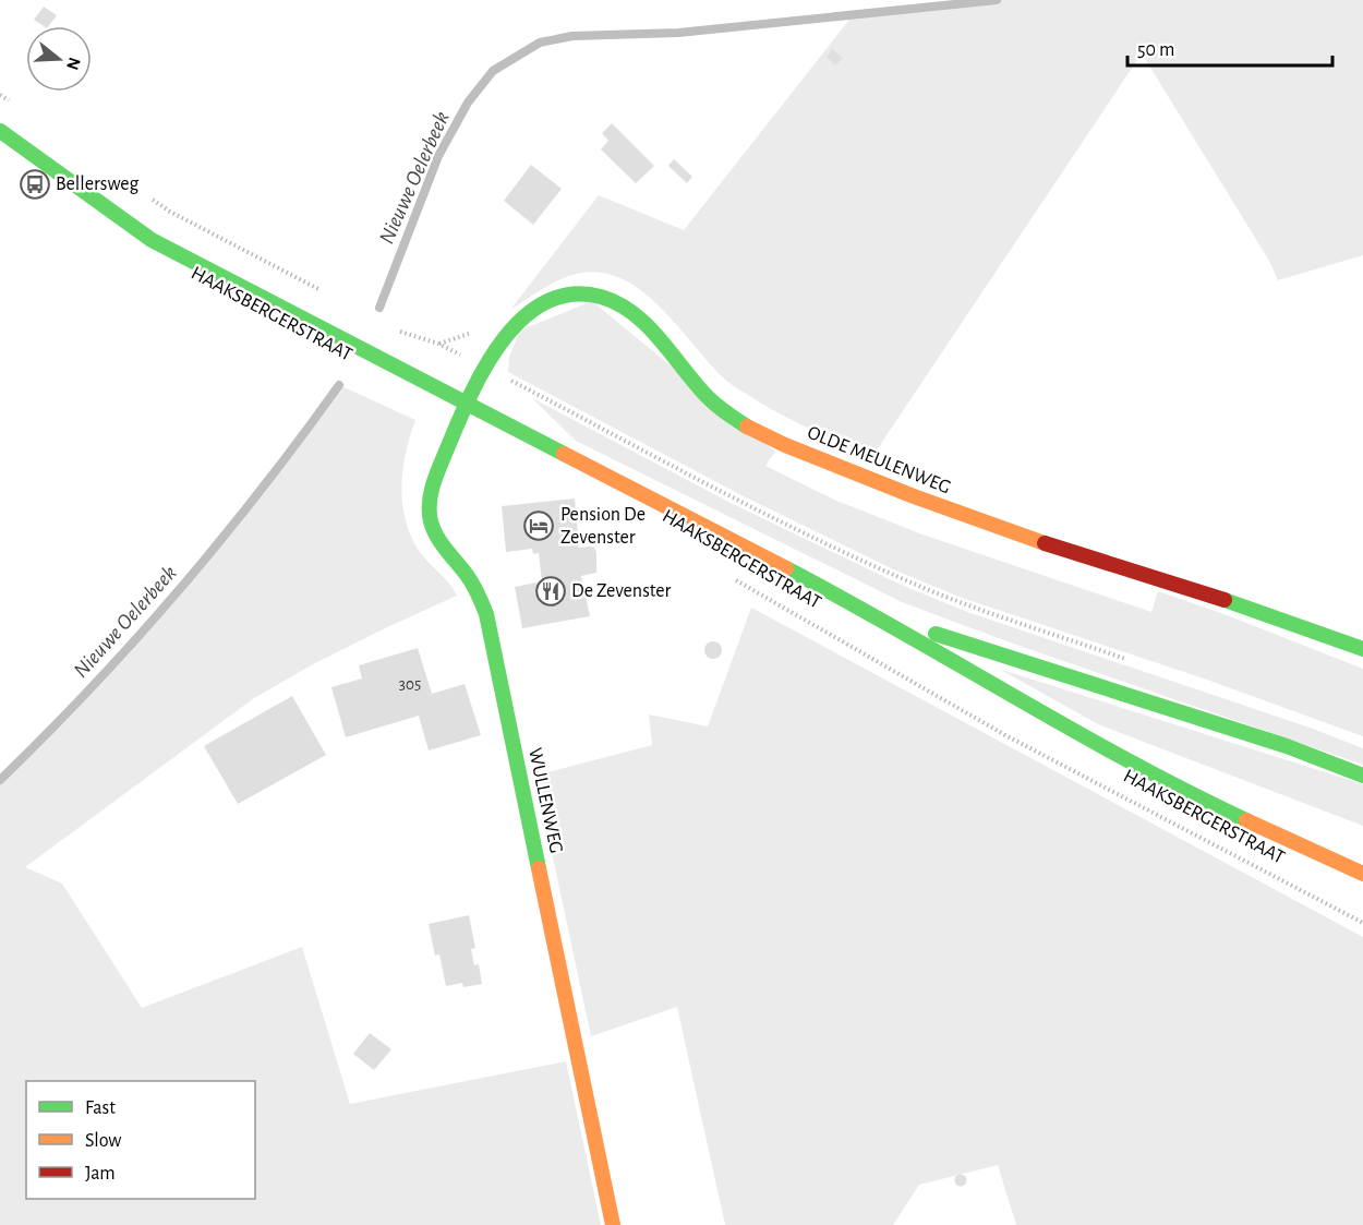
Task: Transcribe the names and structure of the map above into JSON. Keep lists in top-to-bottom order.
{
  "streets": {
    "main road": ["HAAKSBERGERSTRAAT", "OLDE MEULENWEG", "WULLENWEG"]
  },
  "crossings": [
    ["HAAKSBERGERSTRAAT", "OLDE MEULENWEG"],
    ["HAAKSBERGERSTRAAT", "WULLENWEG"],
    ["OLDE MEULENWEG", "WULLENWEG"]
  ],
  "water": ["Nieuwe Oelerbeek"],
  "places": {
    "bus stop": ["Bellersweg"],
    "hotel": ["Pension De Zevenster"],
    "restaurant": ["De Zevenster"]
  },
  "house_numbers": ["305"],
  "legend": ["Fast", "Slow", "Jam"],
  "scale_bar": "50 m",
  "north": "right"
}
